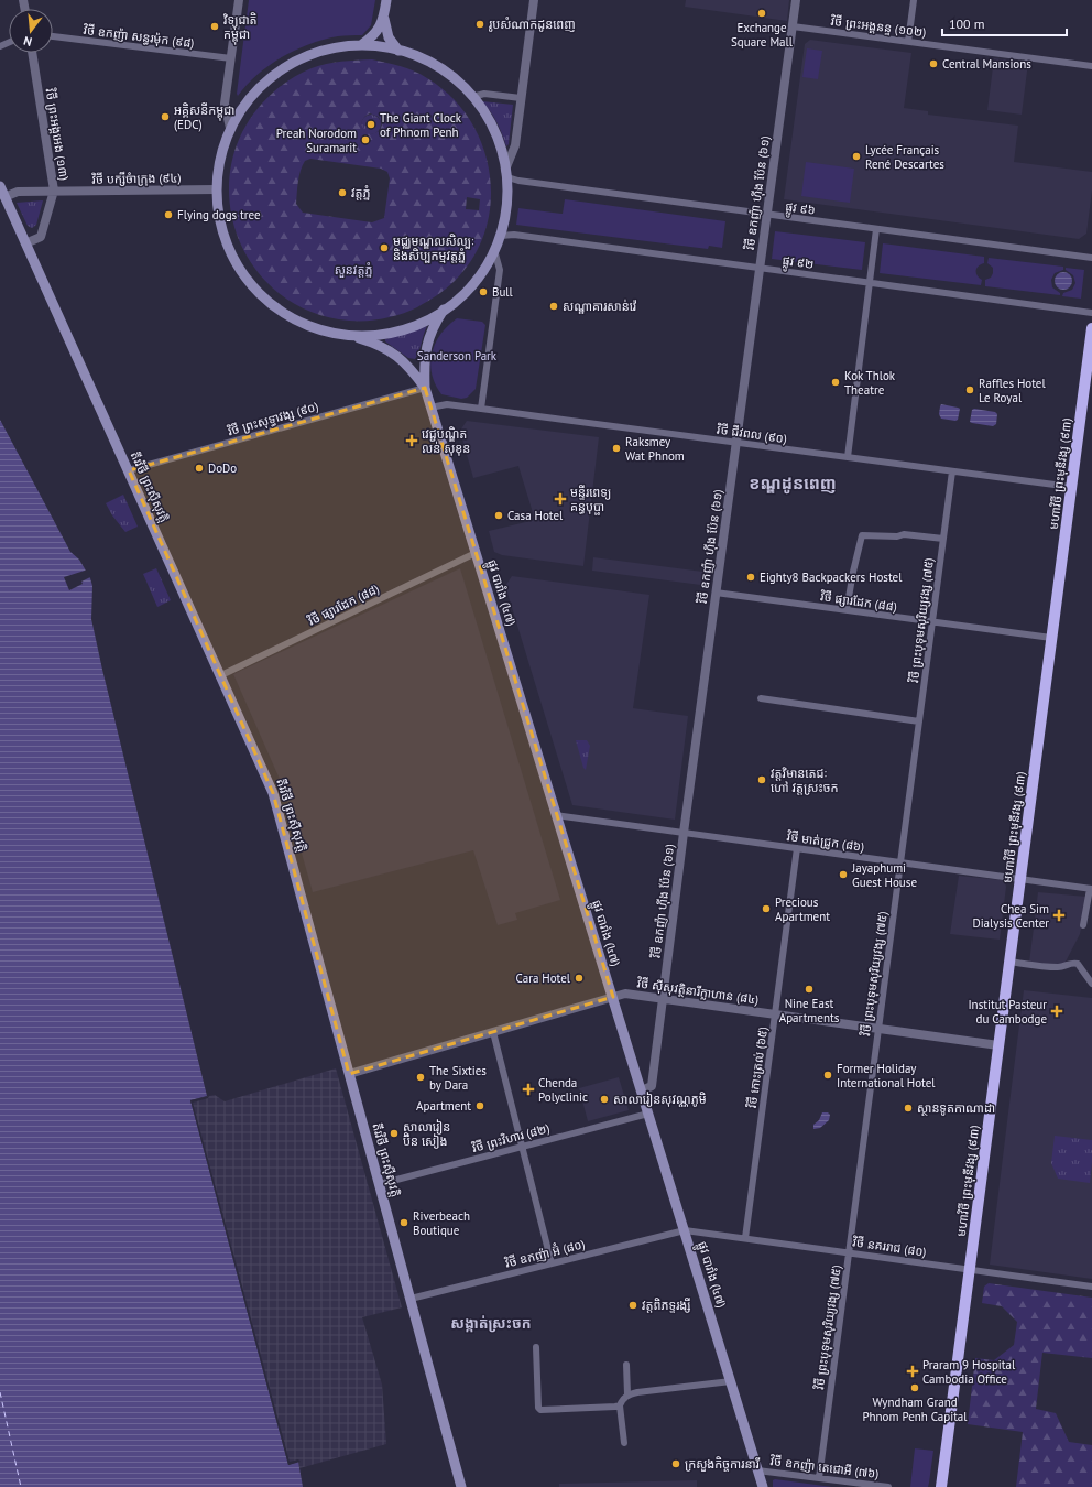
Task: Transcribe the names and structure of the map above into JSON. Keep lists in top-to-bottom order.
{
  "streets": {
    "highway": ["មហាវិថី ព្រះមុនីវង្ស (៩៣)"],
    "main road": ["តីរវិថី ព្រះស៊ីសុវត្តិ", "ផ្លូវ បារាំង (៤៧)"],
    "street": [
      "វិថី ព្រះអង្គនន្ទ (១០២)",
      "វិថី ឧកញ៉ា សន្ធរម៉ុក (៩៨)",
      "វិថី ព្រះអង្គអេង (១៣)",
      "វិថី បក្សីចំាក្រុង (៩៤)",
      "វិថី ឧកញ៉ា ហ៊ីង ប៉ែន (៦១)",
      "ផ្លូវ ៩៦",
      "ផ្លូវ ៩២",
      "វិថី ព្រះសុទ្ធាវង្ស (៩០)",
      "វិថី ជីវពល (៩០)",
      "វិថី ផ្សារដែក (៨៨)",
      "វិថី ព្រះបុទុមសុរិយ្យវង្ស (៧៥)",
      "វិថី មាត់ជ្រូក (៨៦)",
      "វិថី ស៊ីសុវត្ថិនារីក្លាហាន (៨៤)",
      "វិថី កោះត្រល់ (៦៥)",
      "វិថី ព្រះវិហារ (៨២)",
      "វិថី នគររាជ (៨០)",
      "វិថី ឧកញ៉ា អ៊ំ (៨០)",
      "វិថី ឧកញ៉ា តេជោអី (៧៦)"
    ]
  },
  "crossings": [
    ["វិថី ព្រះអង្គនន្ទ (១០២)", "វិថី ឧកញ៉ា ហ៊ីង ប៉ែន (៦១)"],
    ["វិថី ព្រះអង្គអេង (១៣)", "វិថី បក្សីចំាក្រុង (៩៤)"],
    ["វិថី ព្រះអង្គអេង (១៣)", "តីរវិថី ព្រះស៊ីសុវត្តិ"],
    ["វិថី បក្សីចំាក្រុង (៩៤)", "តីរវិថី ព្រះស៊ីសុវត្តិ"],
    ["វិថី ឧកញ៉ា ហ៊ីង ប៉ែន (៦១)", "ផ្លូវ ៩៦"],
    ["វិថី ឧកញ៉ា ហ៊ីង ប៉ែន (៦១)", "ផ្លូវ ៩២"],
    ["វិថី ឧកញ៉ា ហ៊ីង ប៉ែន (៦១)", "វិថី ជីវពល (៩០)"],
    ["វិថី ឧកញ៉ា ហ៊ីង ប៉ែន (៦១)", "ផ្លូវ បារាំង (៤៧)"],
    ["វិថី ឧកញ៉ា ហ៊ីង ប៉ែន (៦១)", "វិថី ផ្សារដែក (៨៨)"],
    ["វិថី ឧកញ៉ា ហ៊ីង ប៉ែន (៦១)", "វិថី មាត់ជ្រូក (៨៦)"],
    ["វិថី ឧកញ៉ា ហ៊ីង ប៉ែន (៦១)", "វិថី ស៊ីសុវត្ថិនារីក្លាហាន (៨៤)"],
    ["វិថី ព្រះសុទ្ធាវង្ស (៩០)", "តីរវិថី ព្រះស៊ីសុវត្តិ"],
    ["វិថី ព្រះសុទ្ធាវង្ស (៩០)", "ផ្លូវ បារាំង (៤៧)"],
    ["វិថី ជីវពល (៩០)", "មហាវិថី ព្រះមុនីវង្ស (៩៣)"],
    ["វិថី ជីវពល (៩០)", "ផ្លូវ បារាំង (៤៧)"],
    ["វិថី ជីវពល (៩០)", "វិថី ព្រះបុទុមសុរិយ្យវង្ស (៧៥)"],
    ["មហាវិថី ព្រះមុនីវង្ស (៩៣)", "វិថី ផ្សារដែក (៨៨)"],
    ["មហាវិថី ព្រះមុនីវង្ស (៩៣)", "វិថី មាត់ជ្រូក (៨៦)"],
    ["មហាវិថី ព្រះមុនីវង្ស (៩៣)", "វិថី ស៊ីសុវត្ថិនារីក្លាហាន (៨៤)"],
    ["មហាវិថី ព្រះមុនីវង្ស (៩៣)", "វិថី នគររាជ (៨០)"],
    ["តីរវិថី ព្រះស៊ីសុវត្តិ", "វិថី ផ្សារដែក (៨៨)"],
    ["តីរវិថី ព្រះស៊ីសុវត្តិ", "វិថី ស៊ីសុវត្ថិនារីក្លាហាន (៨៤)"],
    ["តីរវិថី ព្រះស៊ីសុវត្តិ", "វិថី ព្រះវិហារ (៨២)"],
    ["តីរវិថី ព្រះស៊ីសុវត្តិ", "វិថី ឧកញ៉ា អ៊ំ (៨០)"],
    ["ផ្លូវ បារាំង (៤៧)", "វិថី ផ្សារដែក (៨៨)"],
    ["ផ្លូវ បារាំង (៤៧)", "វិថី មាត់ជ្រូក (៨៦)"],
    ["ផ្លូវ បារាំង (៤៧)", "វិថី ស៊ីសុវត្ថិនារីក្លាហាន (៨៤)"],
    ["ផ្លូវ បារាំង (៤៧)", "វិថី ព្រះវិហារ (៨២)"],
    ["ផ្លូវ បារាំង (៤៧)", "វិថី នគររាជ (៨០)"],
    ["ផ្លូវ បារាំង (៤៧)", "វិថី ឧកញ៉ា អ៊ំ (៨០)"],
    ["ផ្លូវ បារាំង (៤៧)", "វិថី ឧកញ៉ា តេជោអី (៧៦)"],
    ["វិថី ផ្សារដែក (៨៨)", "វិថី ព្រះបុទុមសុរិយ្យវង្ស (៧៥)"],
    ["វិថី ព្រះបុទុមសុរិយ្យវង្ស (៧៥)", "វិថី មាត់ជ្រូក (៨៦)"],
    ["វិថី ព្រះបុទុមសុរិយ្យវង្ស (៧៥)", "វិថី ស៊ីសុវត្ថិនារីក្លាហាន (៨៤)"],
    ["វិថី ព្រះបុទុមសុរិយ្យវង្ស (៧៥)", "វិថី នគររាជ (៨០)"],
    ["វិថី ព្រះបុទុមសុរិយ្យវង្ស (៧៥)", "វិថី ឧកញ៉ា តេជោអី (៧៦)"],
    ["វិថី មាត់ជ្រូក (៨៦)", "វិថី កោះត្រល់ (៦៥)"],
    ["វិថី ស៊ីសុវត្ថិនារីក្លាហាន (៨៤)", "វិថី កោះត្រល់ (៦៥)"],
    ["វិថី កោះត្រល់ (៦៥)", "វិថី នគររាជ (៨០)"],
    ["វិថី នគររាជ (៨០)", "វិថី ឧកញ៉ា អ៊ំ (៨០)"]
  ],
  "districts": ["ខណ្ឌដូនពេញ", "សង្កាត់ស្រះចក"],
  "parks": ["សួនវត្ដភ្នំ", "Sanderson Park"],
  "places": {
    "other": [
      "Exchange Square Mall",
      "រូបសំណាកដូនពេញ",
      "វិទ្យុជាតិ កម្ពុជា",
      "Central Mansions",
      "អគ្គិសនីកម្ពុជា (EDC)",
      "The Giant Clock of Phnom Penh",
      "Preah Norodom Suramarit",
      "Lycée Français René Descartes",
      "វត្ដភ្នំ",
      "Flying dogs tree",
      "មជ្ឈមណ្ឌលសិល្បៈ និងសិប្បកម្មវត្តភ្នំ",
      "Bull",
      "សណ្ឋាគារសាន់វ៉េ",
      "Kok Thlok Theatre",
      "Raffles Hotel Le Royal",
      "Raksmey Wat Phnom",
      "DoDo",
      "Casa Hotel",
      "Eighty8 Backpackers Hostel",
      "វត្តវិមានតេជៈ ហៅ វត្តស្រះចក",
      "Jayaphumi Guest House",
      "Precious Apartment",
      "Cara Hotel",
      "Nine East Apartments",
      "Former Holiday International Hotel",
      "The Sixties by Dara",
      "សាលារៀនសុវណ្ណភូមិ",
      "Apartment",
      "ស្ថានទូតកាណាដា",
      "សាលារៀន ប៊ិន សៀង",
      "Riverbeach Boutique",
      "វត្តពិភទ្ទរង្សី",
      "Wyndham Grand Phnom Penh Capital",
      "ក្រសួងកិច្ចការនារី"
    ],
    "health": [
      "វេជ្ជបណ្ឌិត លន់ សុខុន",
      "មន្ទីរពេទ្យ គន្ធបុប្ផា",
      "Chea Sim Dialysis Center",
      "Institut Pasteur du Cambodge",
      "Chenda Polyclinic",
      "Praram 9 Hospital Cambodia Office"
    ]
  },
  "scale_bar": "100 m",
  "north": "bottom"
}
